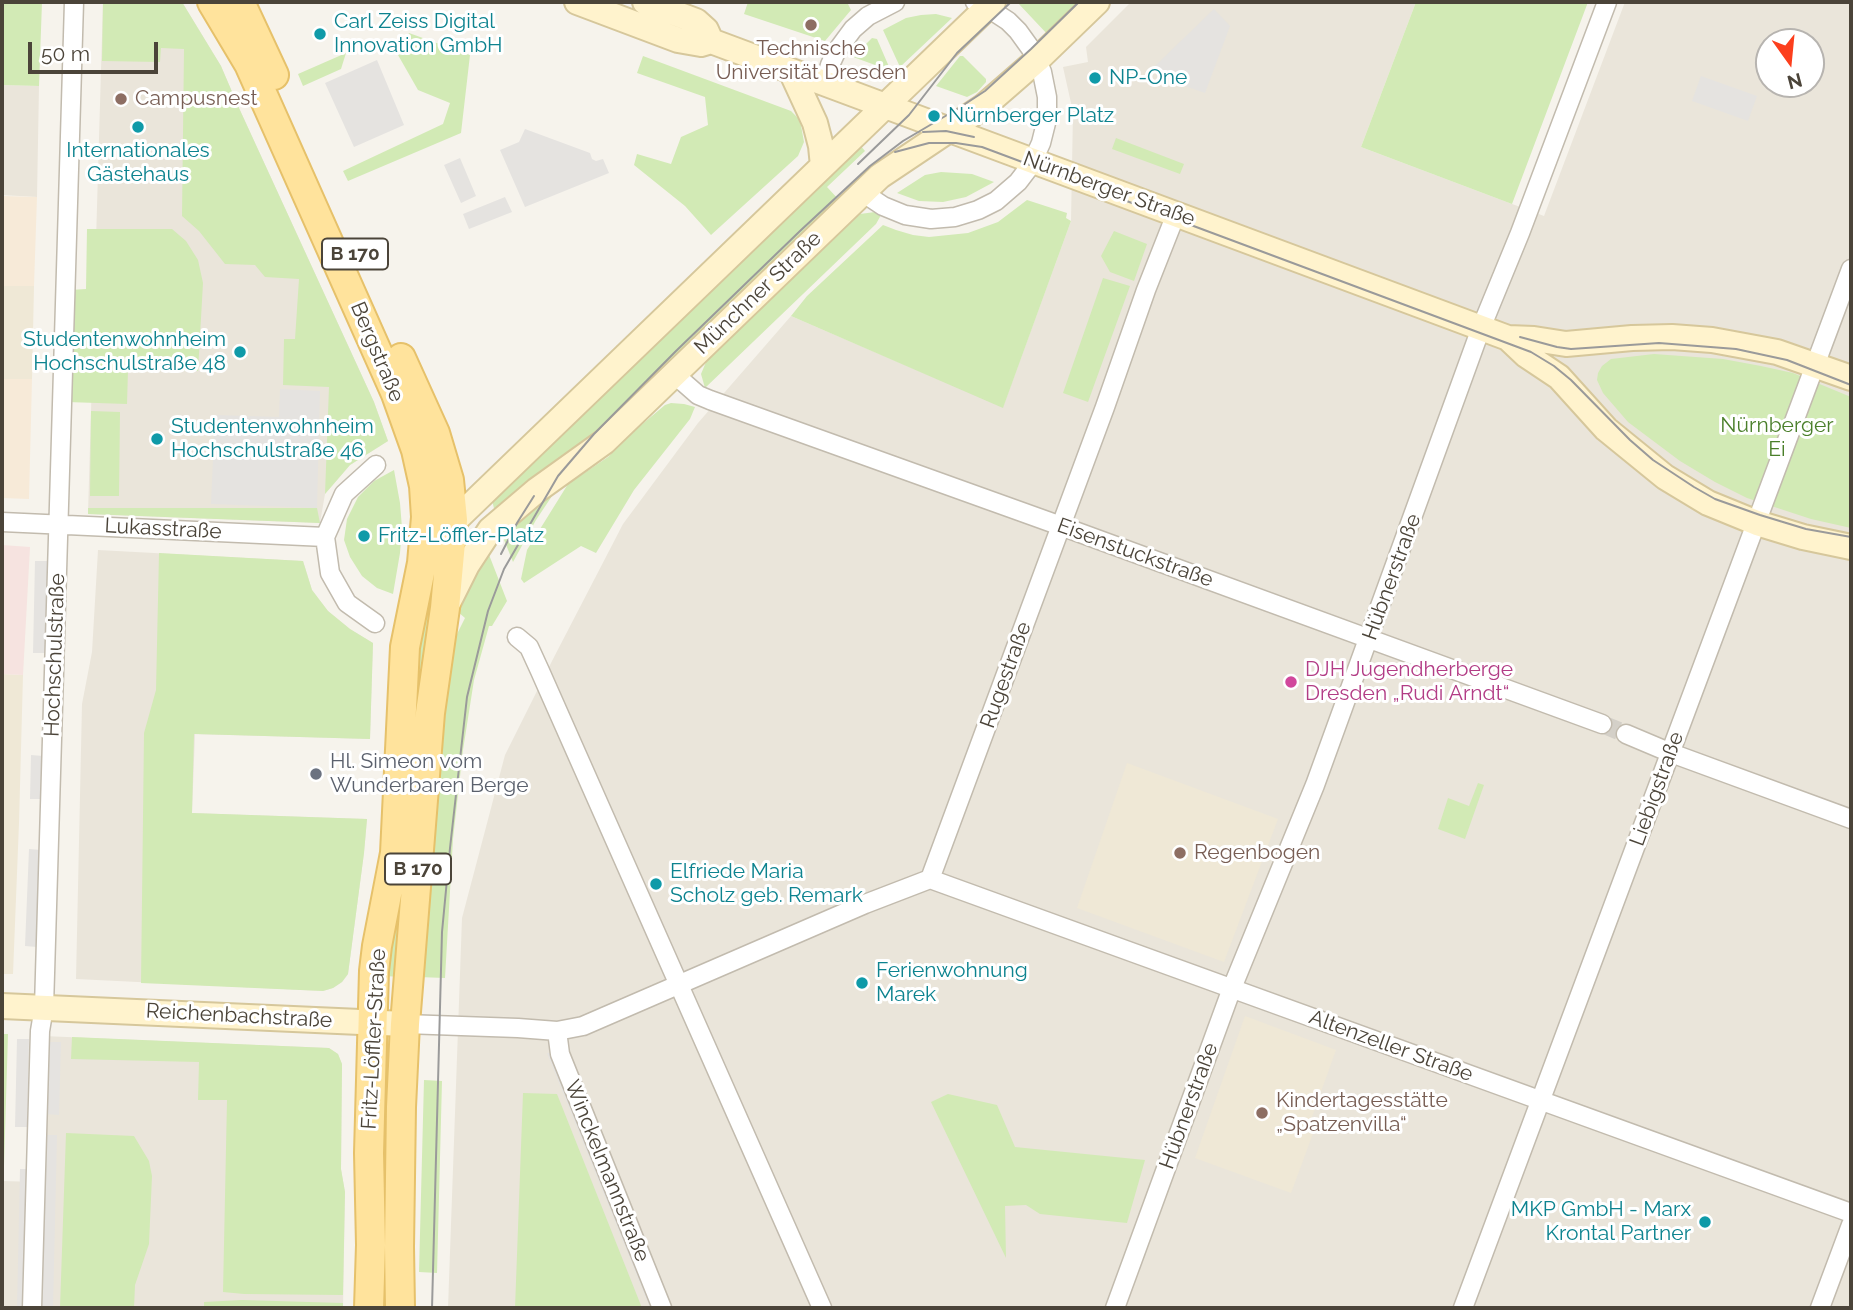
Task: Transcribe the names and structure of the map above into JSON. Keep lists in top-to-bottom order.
{
  "streets": {
    "main road": [
      "Nürnberger Straße",
      "B 170",
      "Münchner Straße",
      "Bergstraße",
      "Reichenbachstraße",
      "Fritz-Löffler-Straße"
    ],
    "street": [
      "Lukasstraße",
      "Eisenstuckstraße",
      "Hübnerstraße",
      "Hochschulstraße",
      "Rugestraße",
      "Liebigstraße",
      "Altenzeller Straße",
      "Winckelmannstraße"
    ]
  },
  "crossings": [
    ["Nürnberger Straße", "Münchner Straße"],
    ["Nürnberger Straße", "Hübnerstraße"],
    ["Nürnberger Straße", "Rugestraße"],
    ["Nürnberger Straße", "Liebigstraße"],
    ["B 170", "Münchner Straße"],
    ["B 170", "Fritz-Löffler-Straße"],
    ["Münchner Straße", "Eisenstuckstraße"],
    ["Münchner Straße", "Fritz-Löffler-Straße"],
    ["Bergstraße", "Fritz-Löffler-Straße"],
    ["Lukasstraße", "Hochschulstraße"],
    ["Eisenstuckstraße", "Hübnerstraße"],
    ["Eisenstuckstraße", "Rugestraße"],
    ["Hübnerstraße", "Altenzeller Straße"],
    ["Hochschulstraße", "Reichenbachstraße"],
    ["Rugestraße", "Altenzeller Straße"],
    ["Liebigstraße", "Altenzeller Straße"],
    ["Reichenbachstraße", "Fritz-Löffler-Straße"],
    ["Reichenbachstraße", "Winckelmannstraße"]
  ],
  "parks": ["Nürnberger Ei"],
  "places": [
    "Technische Universität Dresden",
    "Carl Zeiss Digital Innovation GmbH",
    "NP-One",
    "Campusnest",
    "Nürnberger Platz",
    "Internationales Gästehaus",
    "Studentenwohnheim Hochschulstraße 48",
    "Studentenwohnheim Hochschulstraße 46",
    "Fritz-Löffler-Platz",
    "DJH Jugendherberge Dresden „Rudi Arndt“",
    "Hl. Simeon vom Wunderbaren Berge",
    "Regenbogen",
    "Elfriede Maria Scholz geb. Remark",
    "Ferienwohnung Marek",
    "Kindertagesstätte „Spatzenvilla“",
    "MKP GmbH - Marx Krontal Partner"
  ],
  "scale_bar": "50 m",
  "north": "bottom"
}
